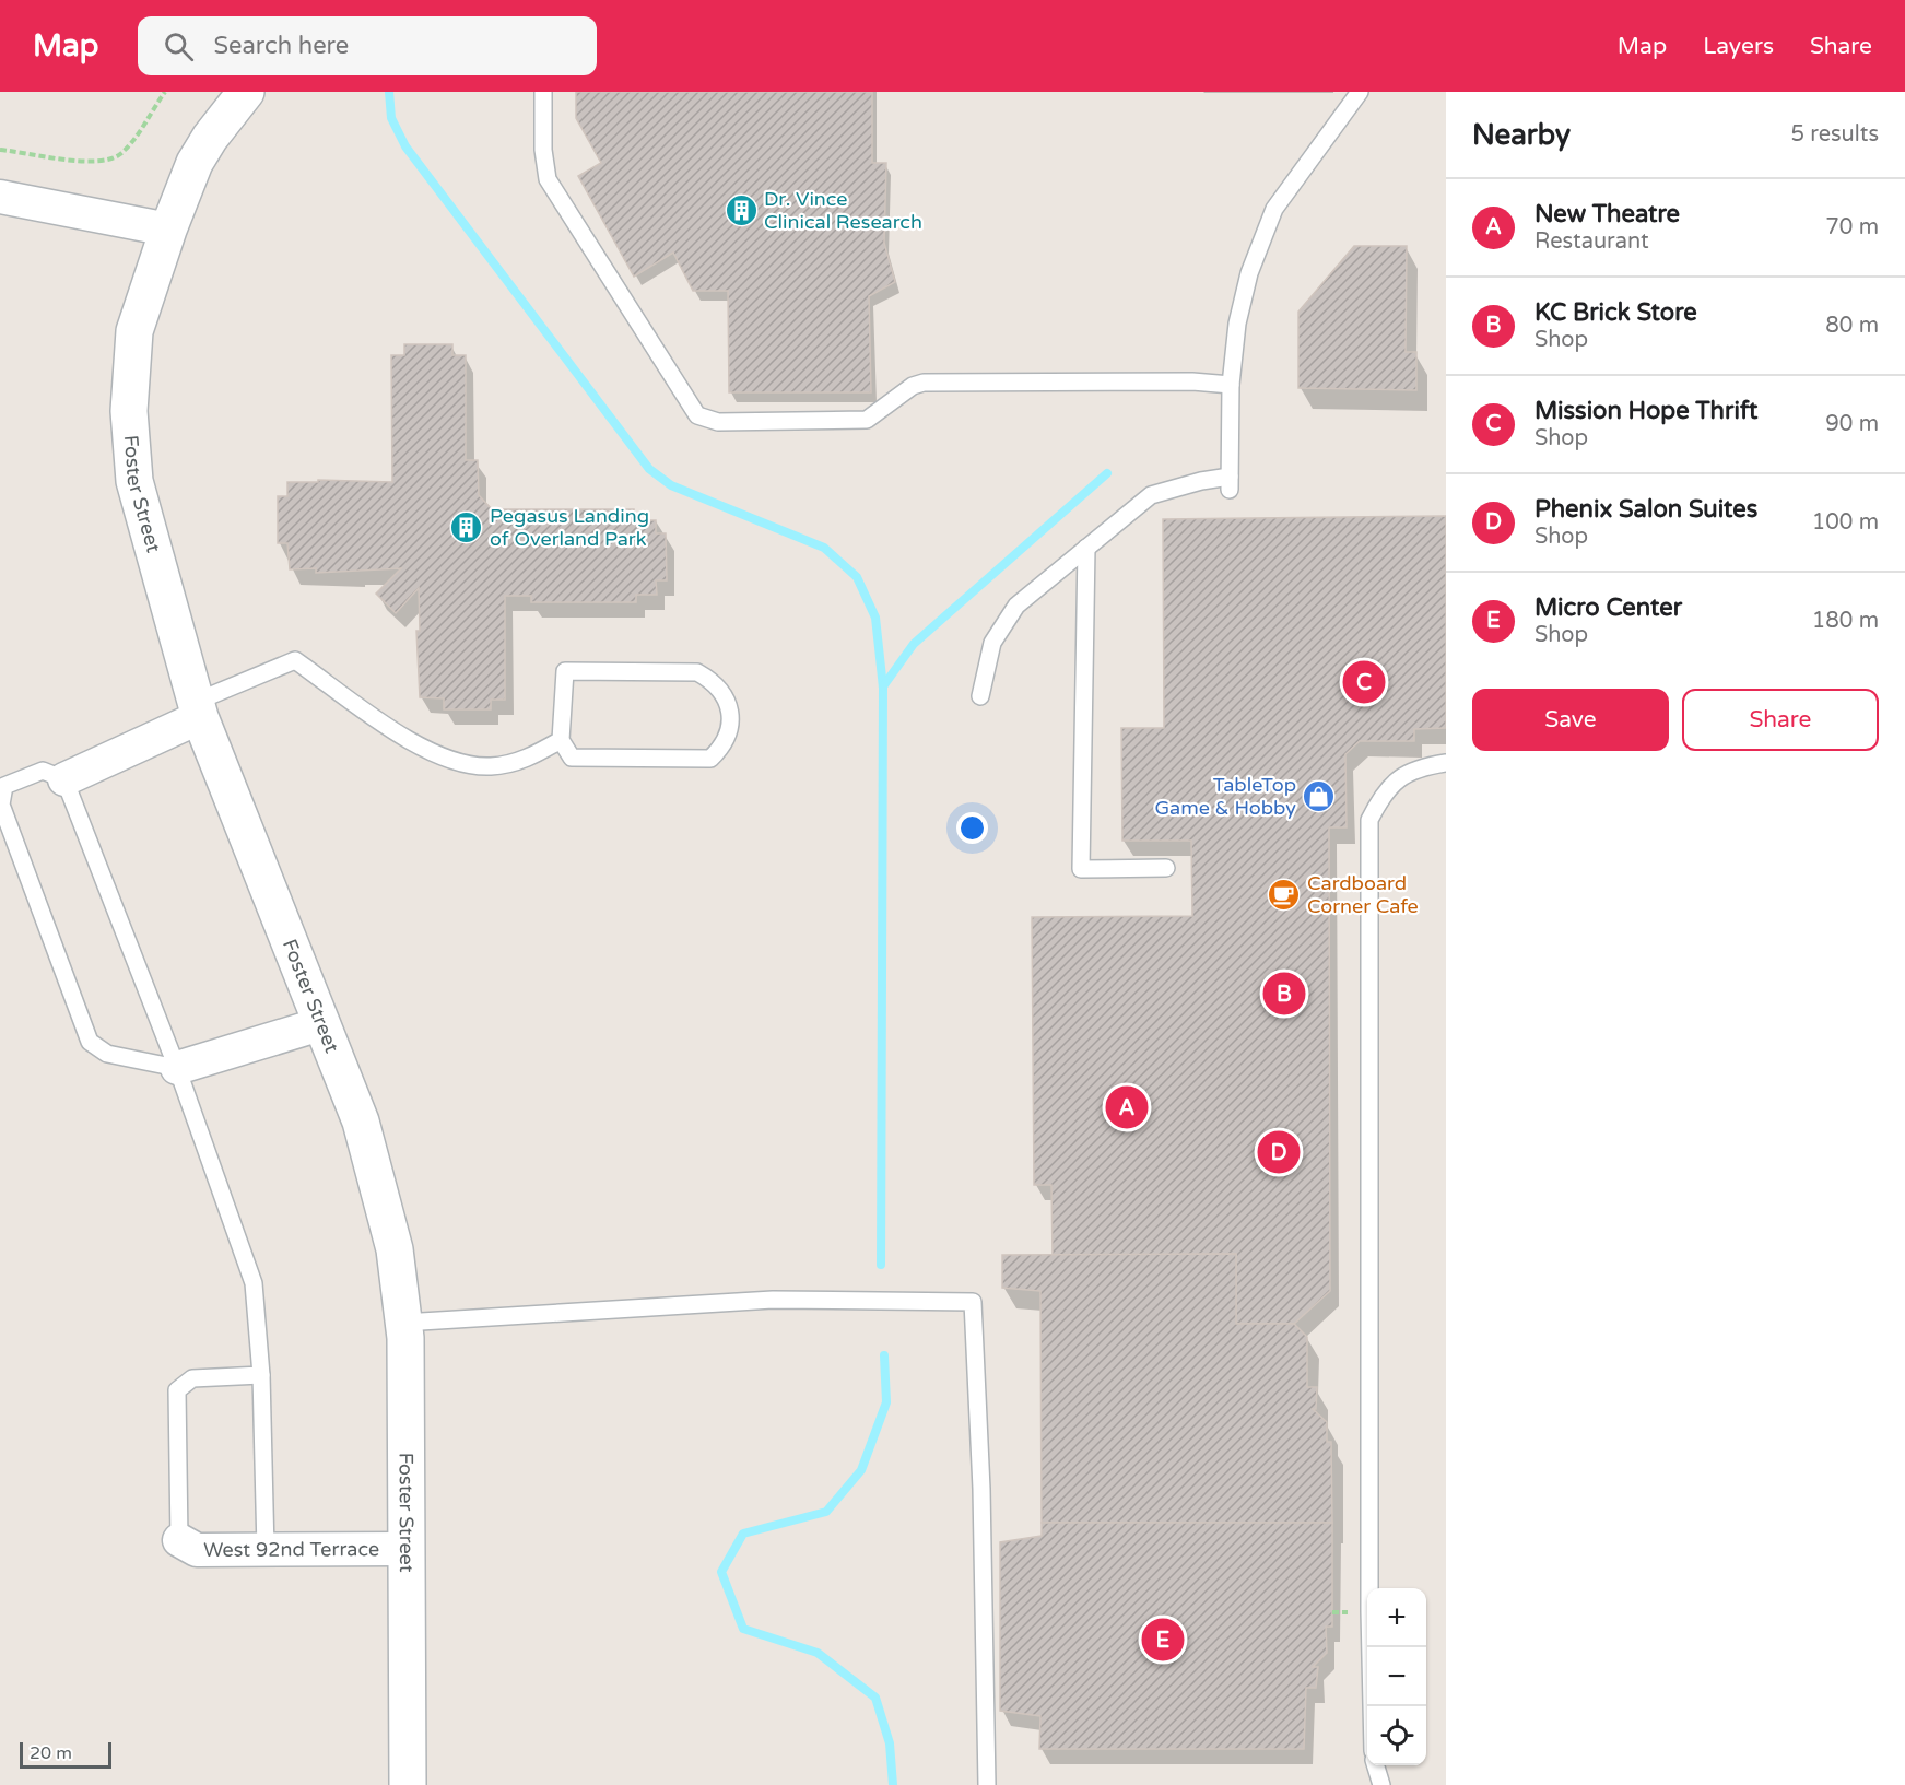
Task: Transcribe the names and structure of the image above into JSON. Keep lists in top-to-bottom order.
{
  "streets": {
    "street": ["Foster Street", "West 92nd Terrace"]
  },
  "crossings": [
    ["Foster Street", "West 92nd Terrace"]
  ],
  "places": {
    "building": ["Dr. Vince Clinical Research", "Pegasus Landing of Overland Park"],
    "shop": ["TableTop Game & Hobby"],
    "cafe": ["Cardboard Corner Cafe"]
  },
  "scale_bar": "20 m",
  "page": {
    "header": "Map",
    "search": "Search here",
    "nav": ["Map", "Layers", "Share"],
    "heading": ["Nearby", "5 results"],
    "list": [
      {
        "mark": "A",
        "name": "New Theatre",
        "note": "Restaurant",
        "value": "70 m"
      },
      {
        "mark": "B",
        "name": "KC Brick Store",
        "note": "Shop",
        "value": "80 m"
      },
      {
        "mark": "C",
        "name": "Mission Hope Thrift",
        "note": "Shop",
        "value": "90 m"
      },
      {
        "mark": "D",
        "name": "Phenix Salon Suites",
        "note": "Shop",
        "value": "100 m"
      },
      {
        "mark": "E",
        "name": "Micro Center",
        "note": "Shop",
        "value": "180 m"
      }
    ],
    "pins": [
      "C",
      "B",
      "A",
      "D",
      "E"
    ],
    "buttons": ["Save", "Share"],
    "map_buttons": ["+", "−"],
    "scale": "20 m"
  }
}
